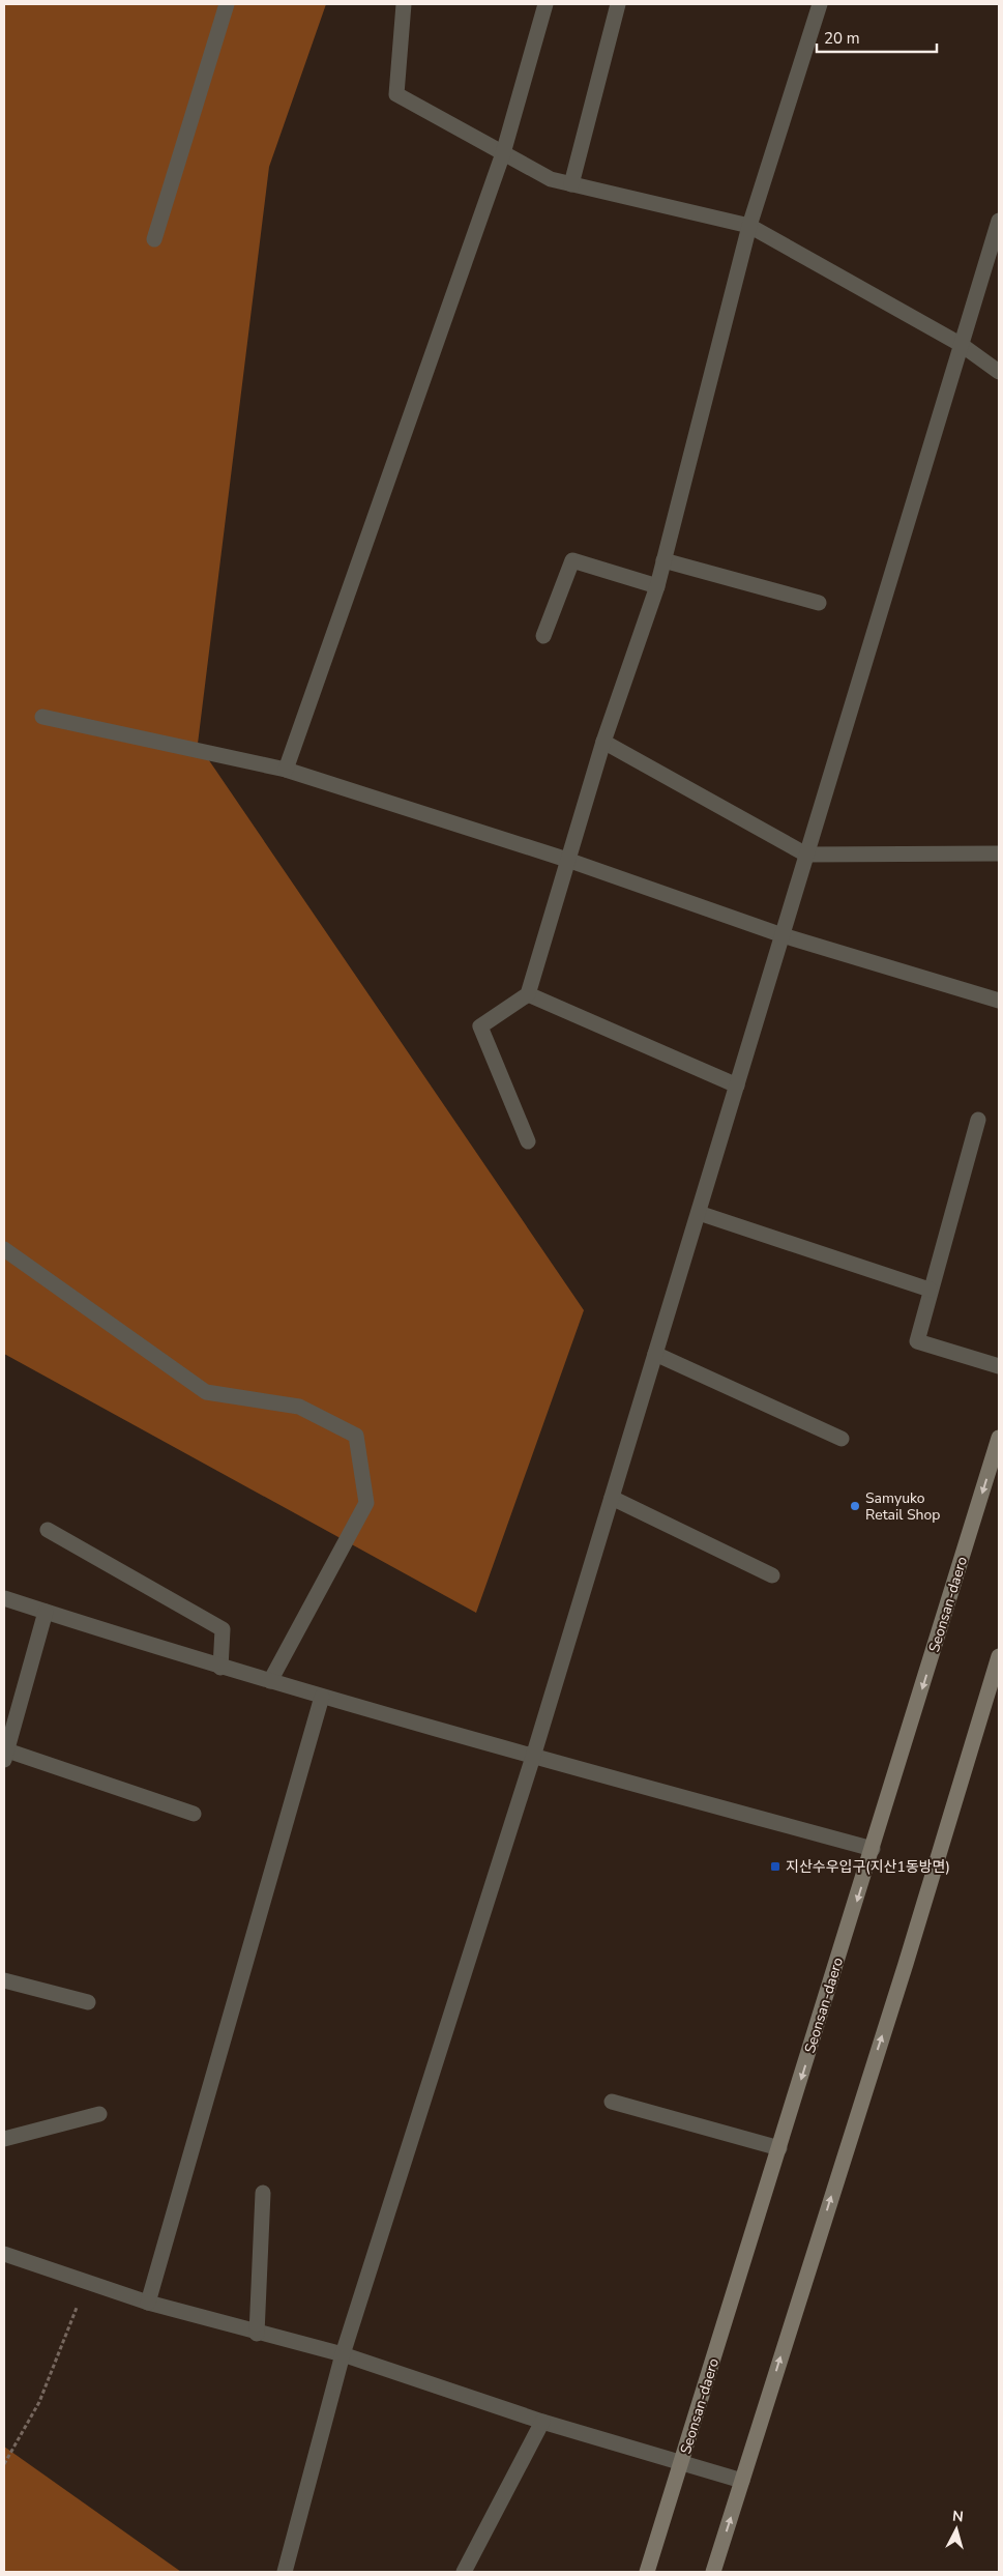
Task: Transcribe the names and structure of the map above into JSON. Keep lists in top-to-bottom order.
{
  "streets": {
    "main road": ["Seonsan-daero"]
  },
  "places": {
    "other": ["Samyuko Retail Shop"],
    "transit": ["지산수우입구(지산1동방면)"]
  },
  "scale_bar": "20 m",
  "north": "top"
}
